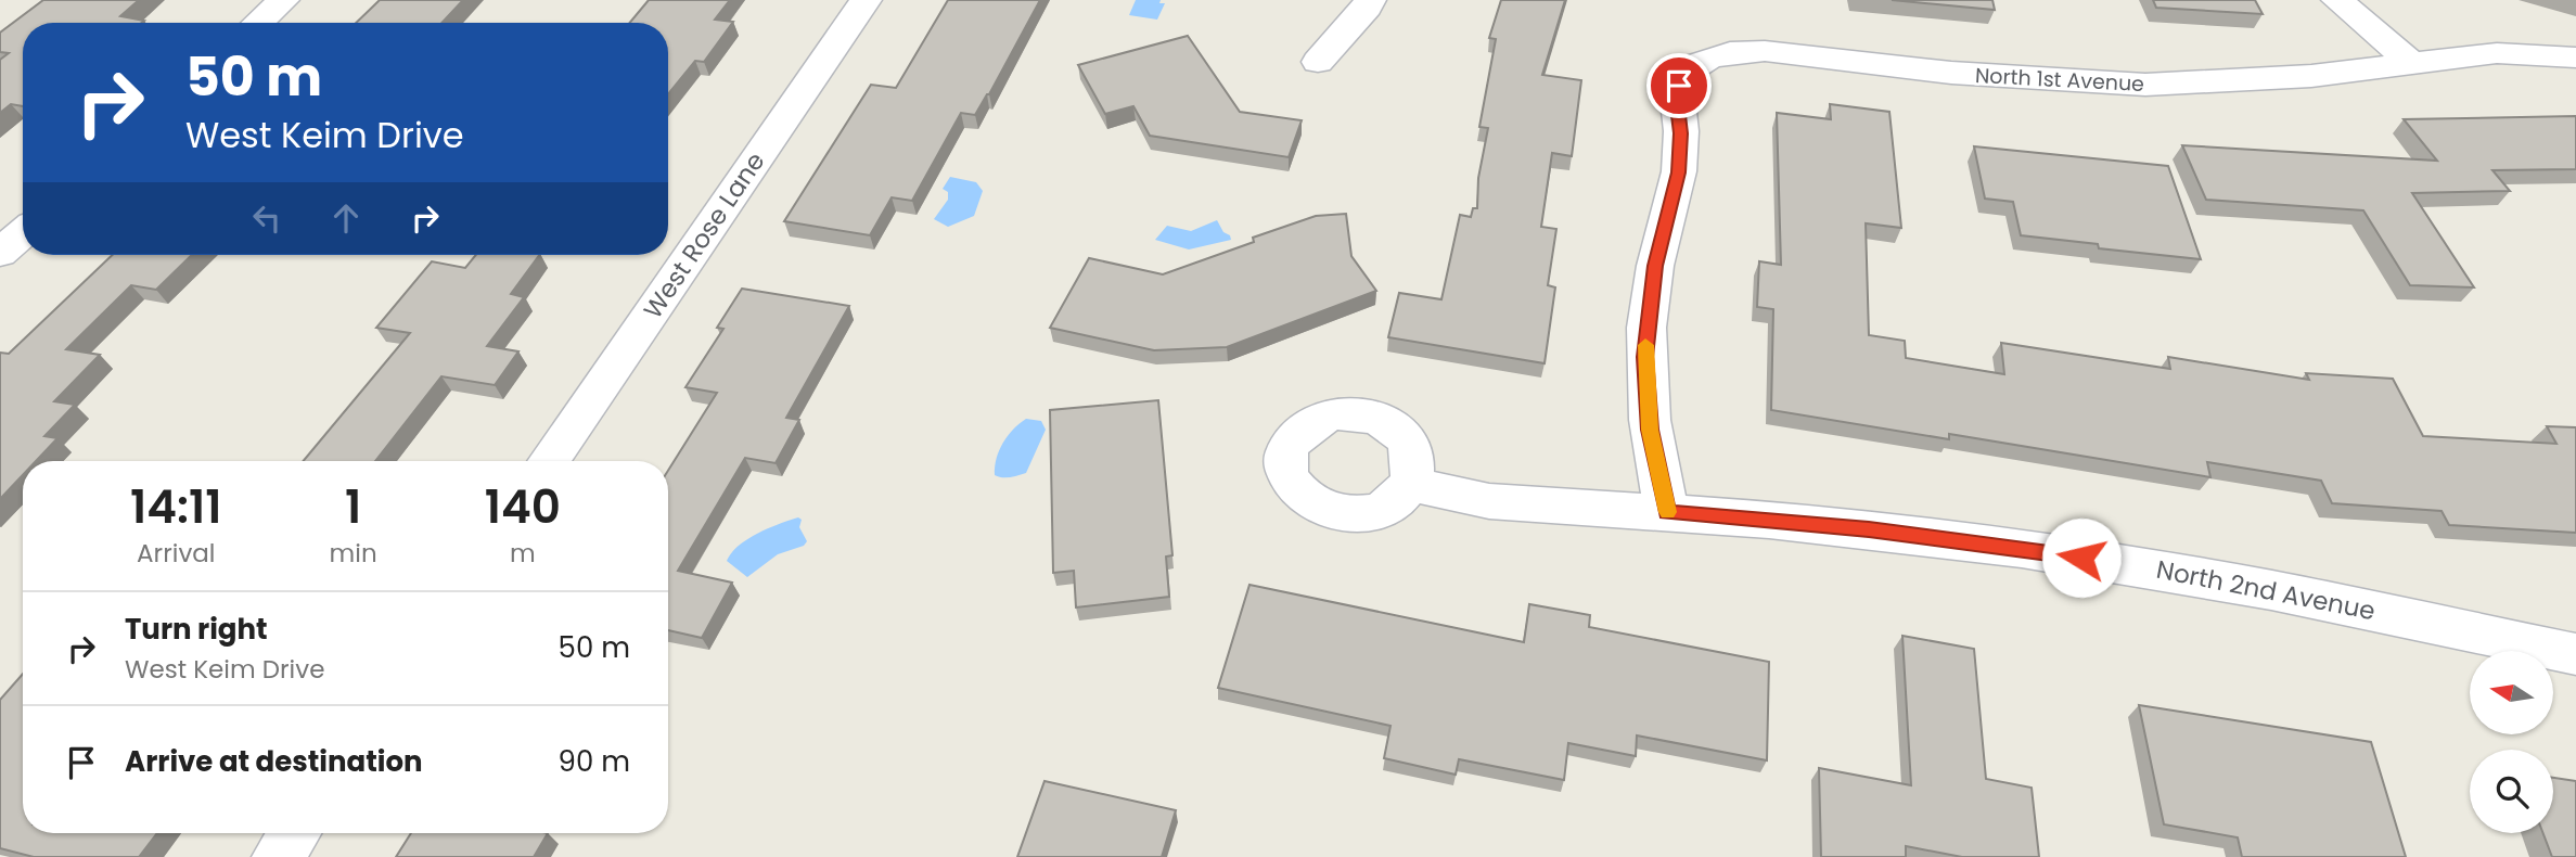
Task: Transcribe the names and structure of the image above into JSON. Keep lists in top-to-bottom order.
{
  "streets": {
    "street": ["North 1st Avenue", "West Rose Lane", "North 2nd Avenue"]
  },
  "crossings": [
    ["North 1st Avenue", "North 2nd Avenue"]
  ],
  "north": "left",
  "page": {
    "turn": ["50 m", "West Keim Drive"],
    "eta": [
      "14:11",
      "Arrival",
      "1",
      "min",
      "140",
      "m"
    ],
    "list": [
      {
        "name": "Turn right",
        "note": "West Keim Drive",
        "value": "50 m"
      },
      {
        "name": "Arrive at destination",
        "value": "90 m"
      }
    ]
  }
}
